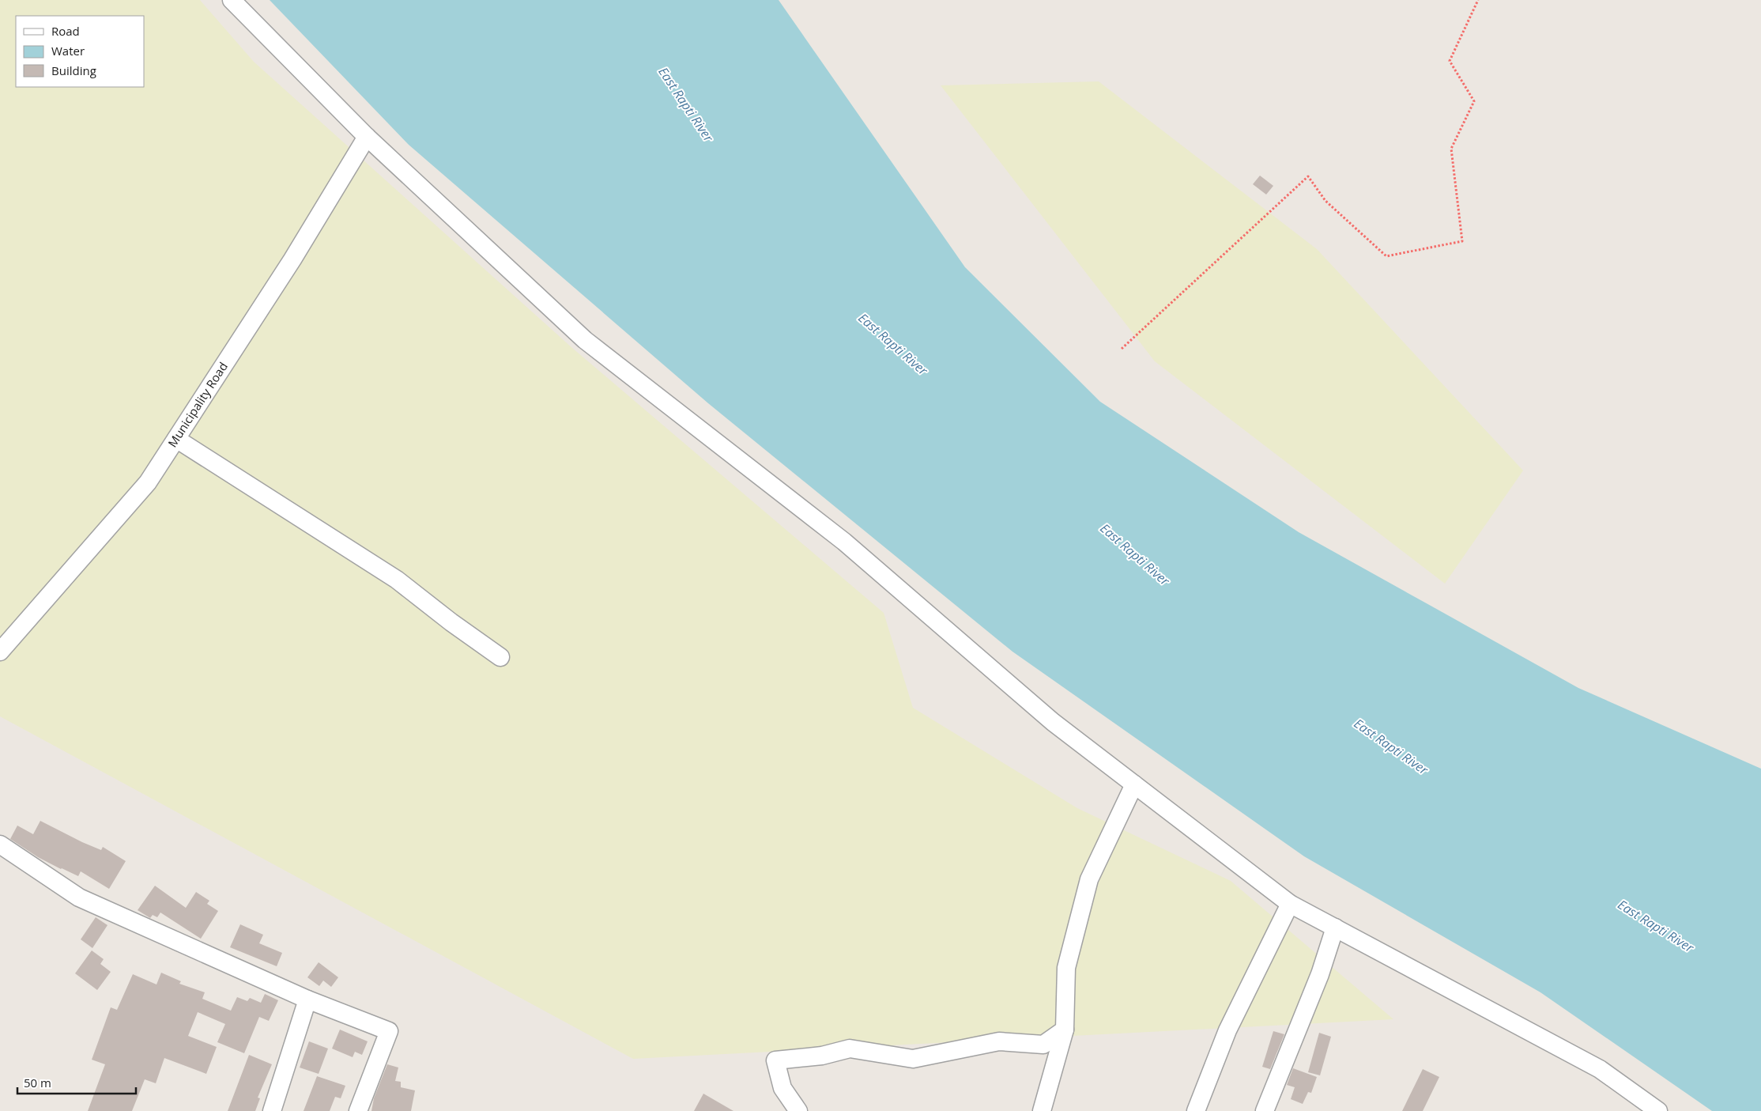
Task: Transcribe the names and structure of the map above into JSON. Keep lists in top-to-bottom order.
{
  "streets": {
    "street": ["Municipality Road"]
  },
  "water": ["East Rapti River"],
  "legend": ["Road", "Water", "Building"],
  "scale_bar": "50 m"
}
